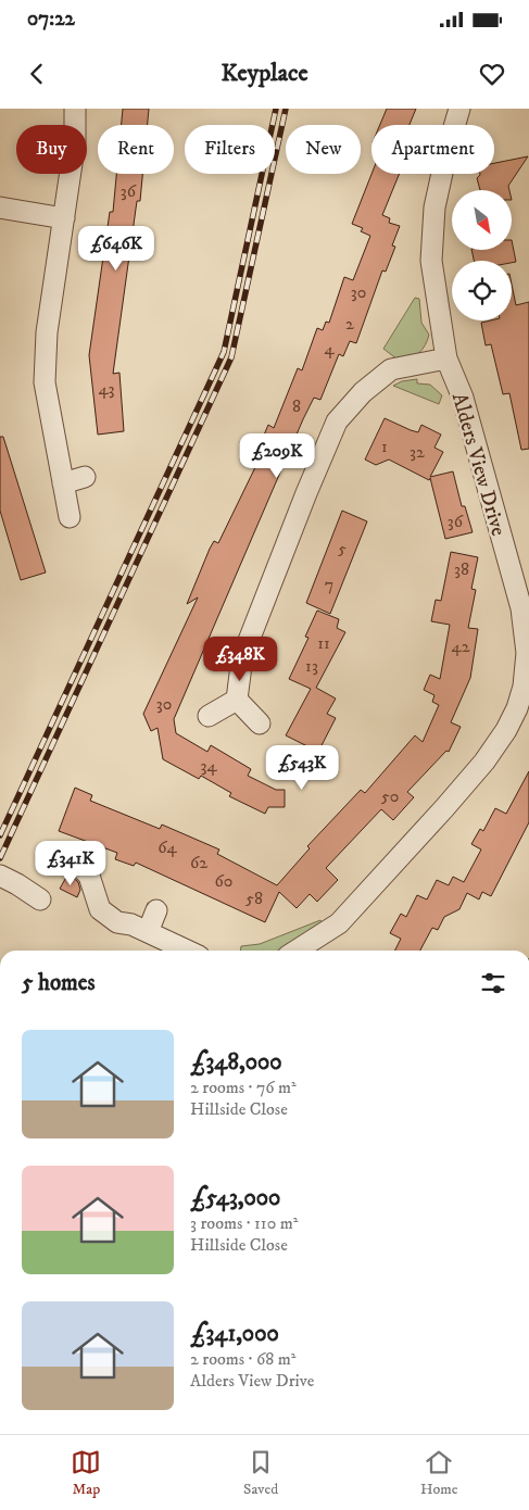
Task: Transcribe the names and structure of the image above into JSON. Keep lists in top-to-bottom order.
{
  "streets": {
    "street": ["Alders View Drive"]
  },
  "house_numbers": [
    "36",
    "30",
    "2",
    "4",
    "43",
    "8",
    "1",
    "32",
    "36",
    "5",
    "38",
    "7",
    "11",
    "42",
    "13",
    "30",
    "34",
    "50",
    "64",
    "62",
    "60",
    "58"
  ],
  "north": "bottom right",
  "page": {
    "status": "07:22",
    "header": "Keyplace",
    "chip": [
      "Buy",
      "Rent",
      "Filters",
      "New",
      "Apartment"
    ],
    "price": [
      "£646K",
      "£209K",
      "£348K",
      "£543K",
      "£341K"
    ],
    "heading": "5 homes",
    "list": [
      {
        "name": "£348,000",
        "note": "2 rooms · 76 m² · Hillside Close"
      },
      {
        "name": "£543,000",
        "note": "3 rooms · 110 m² · Hillside Close"
      },
      {
        "name": "£341,000",
        "note": "2 rooms · 68 m² · Alders View Drive"
      }
    ],
    "tabs": ["Map", "Saved", "Home"]
  }
}
